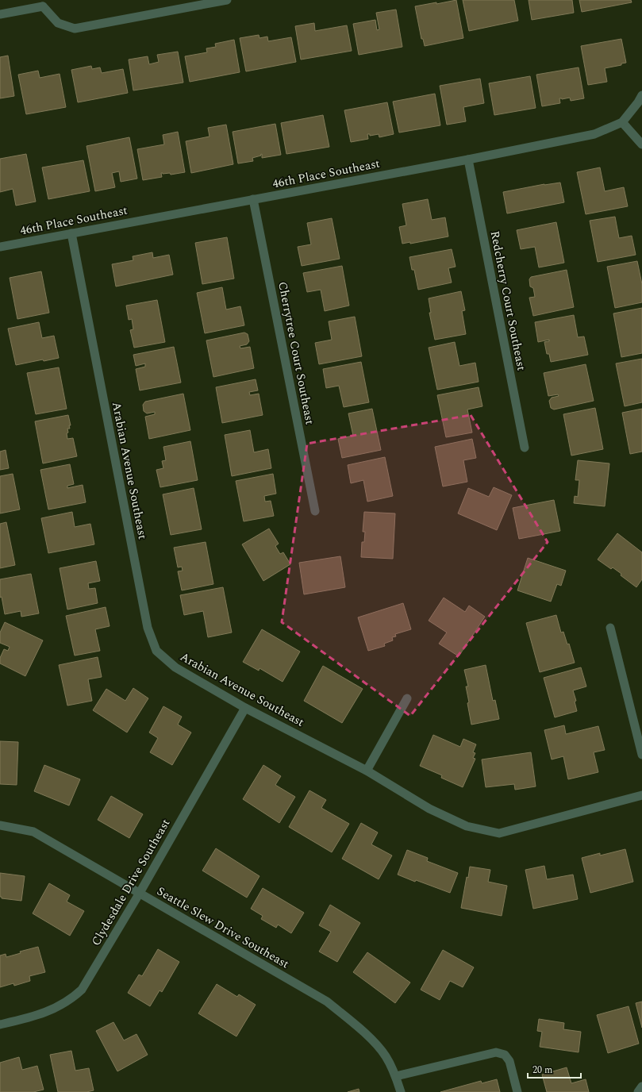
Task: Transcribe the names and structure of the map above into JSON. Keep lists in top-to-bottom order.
{
  "streets": {
    "street": [
      "46th Place Southeast",
      "Redcherry Court Southeast",
      "Cherrytree Court Southeast",
      "Arabian Avenue Southeast",
      "Clydesdale Drive Southeast",
      "Seattle Slew Drive Southeast"
    ]
  },
  "crossings": [
    ["46th Place Southeast", "Redcherry Court Southeast"],
    ["46th Place Southeast", "Cherrytree Court Southeast"],
    ["46th Place Southeast", "Arabian Avenue Southeast"],
    ["Arabian Avenue Southeast", "Clydesdale Drive Southeast"],
    ["Clydesdale Drive Southeast", "Seattle Slew Drive Southeast"]
  ],
  "scale_bar": "20 m"
}
